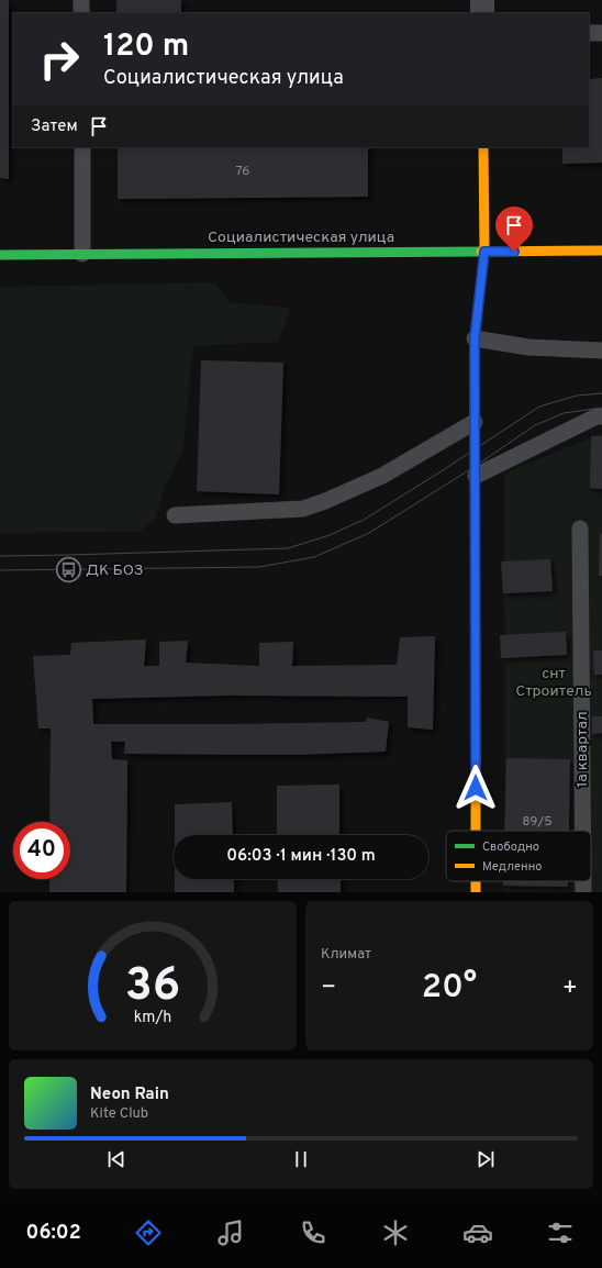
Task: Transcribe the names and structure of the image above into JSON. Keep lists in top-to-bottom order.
{
  "streets": {
    "street": ["Социалистическая улица"],
    "lane": ["1а квартал"]
  },
  "parks": ["снт Строитель"],
  "places": {
    "bus stop": ["ДК БОЗ"]
  },
  "house_numbers": ["76", "89/5"],
  "legend": ["Свободно", "Медленно"],
  "page": {
    "turn": ["120 m", "Социалистическая улица"],
    "then": "Затем",
    "limit": "40",
    "trip": "06:03 · 1 мин · 130 m",
    "tile": "Климат",
    "heat": ["−", "20°", "+"],
    "song": ["Neon Rain", "Kite Club"],
    "tabs": "06:02",
    "gauge": ["36", "km/h"]
  }
}
